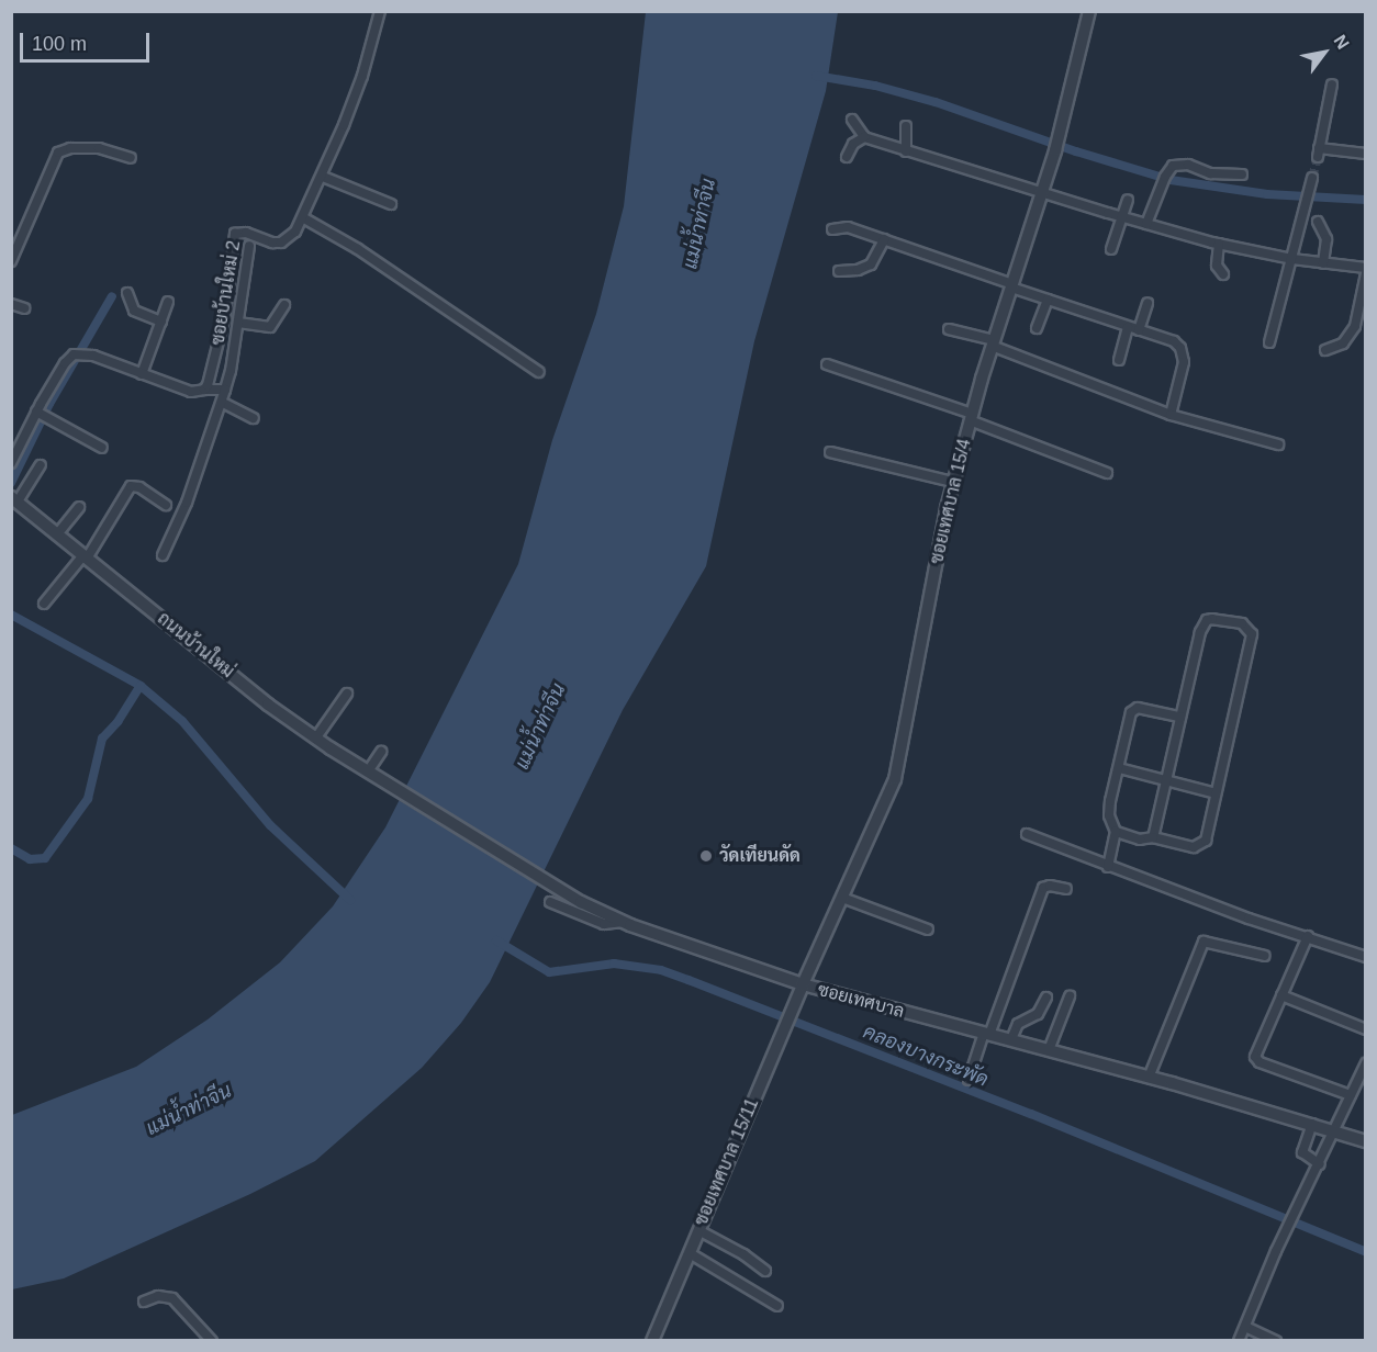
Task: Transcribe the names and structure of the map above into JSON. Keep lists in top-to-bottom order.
{
  "streets": {
    "street": [
      "ซอยบ้านใหม่ 2",
      "ซอยเทศบาล 15/4",
      "ถนนบ้านใหม่",
      "ซอยเทศบาล",
      "ซอยเทศบาล 15/11"
    ]
  },
  "crossings": [
    ["ซอยเทศบาล 15/4", "ซอยเทศบาล"],
    ["ซอยเทศบาล 15/4", "ซอยเทศบาล 15/11"],
    ["ถนนบ้านใหม่", "ซอยเทศบาล"],
    ["ซอยเทศบาล", "ซอยเทศบาล 15/11"]
  ],
  "water": ["แม่น้ำท่าจีน", "คลองบางกระพัด"],
  "places": ["วัดเทียนดัด"],
  "scale_bar": "100 m",
  "north": "top right"
}
